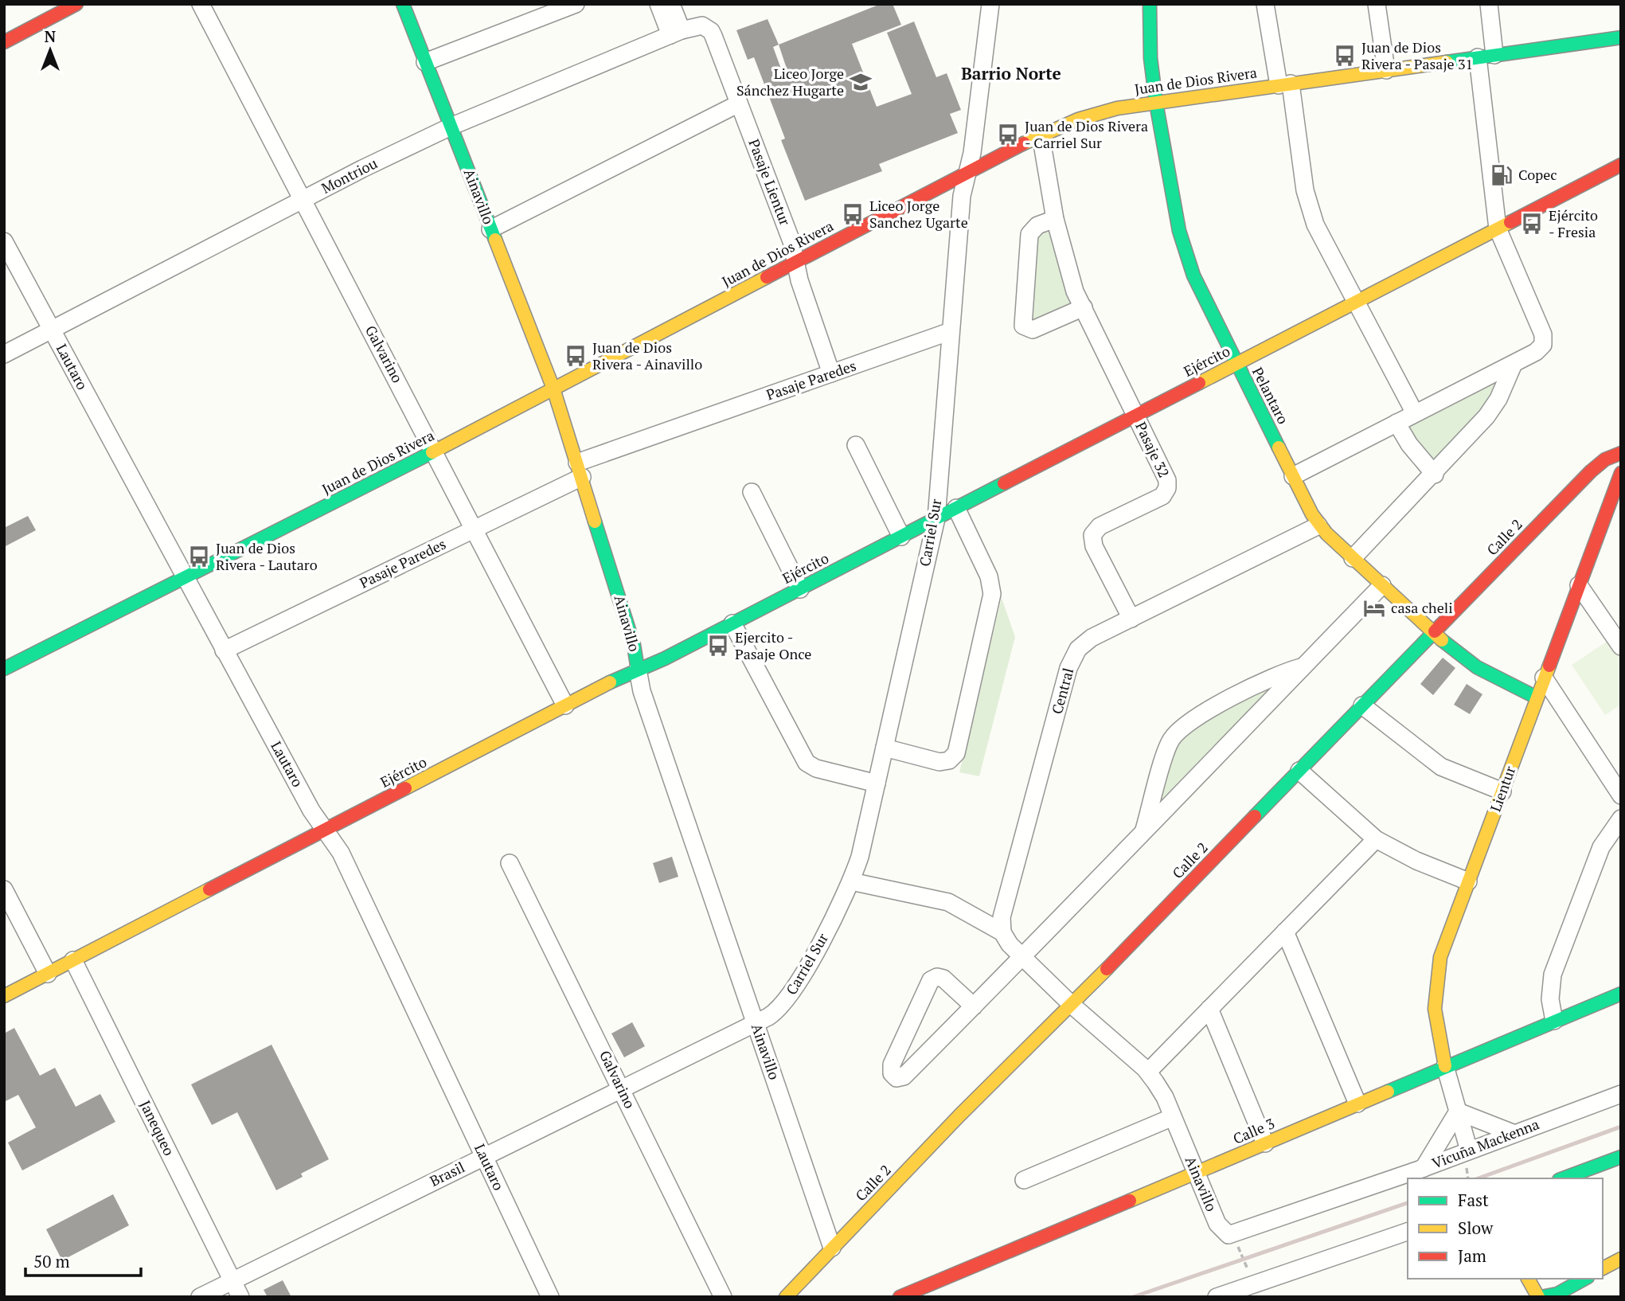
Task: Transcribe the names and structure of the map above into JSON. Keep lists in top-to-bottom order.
{
  "streets": {
    "street": [
      "Juan de Dios Rivera",
      "Montriou",
      "Pasaje Lientur",
      "Ainavillo",
      "Galvarino",
      "Ejército",
      "Lautaro",
      "Pasaje Paredes",
      "Pelantaro",
      "Pasaje 32",
      "Carriel Sur",
      "Calle 2",
      "Central",
      "Lientur",
      "Janequeo",
      "Calle 3",
      "Vicuña Mackenna",
      "Brasil"
    ]
  },
  "crossings": [
    ["Juan de Dios Rivera", "Pasaje Lientur"],
    ["Juan de Dios Rivera", "Ainavillo"],
    ["Juan de Dios Rivera", "Galvarino"],
    ["Juan de Dios Rivera", "Lautaro"],
    ["Juan de Dios Rivera", "Pelantaro"],
    ["Juan de Dios Rivera", "Pasaje 32"],
    ["Juan de Dios Rivera", "Carriel Sur"],
    ["Montriou", "Pasaje Lientur"],
    ["Montriou", "Ainavillo"],
    ["Montriou", "Galvarino"],
    ["Montriou", "Lautaro"],
    ["Pasaje Lientur", "Pasaje Paredes"],
    ["Ainavillo", "Ejército"],
    ["Ainavillo", "Pasaje Paredes"],
    ["Ainavillo", "Carriel Sur"],
    ["Ainavillo", "Calle 2"],
    ["Ainavillo", "Central"],
    ["Ainavillo", "Calle 3"],
    ["Ainavillo", "Vicuña Mackenna"],
    ["Ainavillo", "Brasil"],
    ["Galvarino", "Ejército"],
    ["Galvarino", "Pasaje Paredes"],
    ["Galvarino", "Brasil"],
    ["Ejército", "Lautaro"],
    ["Ejército", "Pelantaro"],
    ["Ejército", "Pasaje 32"],
    ["Ejército", "Carriel Sur"],
    ["Ejército", "Janequeo"],
    ["Lautaro", "Pasaje Paredes"],
    ["Lautaro", "Brasil"],
    ["Pasaje Paredes", "Carriel Sur"],
    ["Pelantaro", "Calle 2"],
    ["Pelantaro", "Central"],
    ["Pelantaro", "Lientur"],
    ["Pasaje 32", "Central"],
    ["Carriel Sur", "Brasil"],
    ["Lientur", "Calle 3"],
    ["Lientur", "Vicuña Mackenna"],
    ["Janequeo", "Brasil"]
  ],
  "districts": ["Barrio Norte"],
  "places": {
    "bus stop": [
      "Juan de Dios Rivera - Pasaje 31",
      "Juan de Dios Rivera - Carriel Sur",
      "Liceo Jorge Sanchez Ugarte",
      "Ejército - Fresia",
      "Juan de Dios Rivera - Ainavillo",
      "Juan de Dios Rivera - Lautaro",
      "Ejercito - Pasaje Once"
    ],
    "school or university": ["Liceo Jorge Sánchez Hugarte"],
    "fuel station": ["Copec"],
    "hotel": ["casa cheli"]
  },
  "legend": ["Fast", "Slow", "Jam"],
  "scale_bar": "50 m",
  "north": "top"
}
